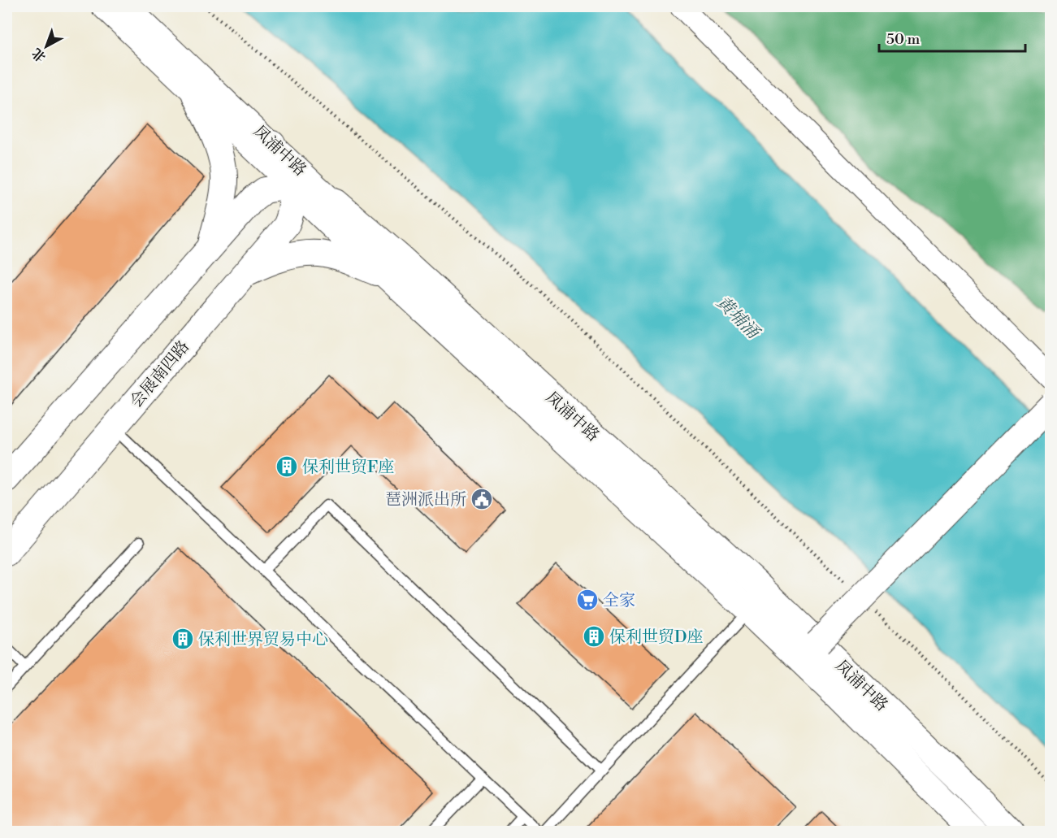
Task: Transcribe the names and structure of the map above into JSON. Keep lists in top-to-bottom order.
{
  "streets": {
    "street": ["凤浦中路", "会展南四路"]
  },
  "crossings": [
    ["凤浦中路", "会展南四路"]
  ],
  "water": ["黄埔涌"],
  "places": {
    "building": ["保利世贸F座", "保利世贸D座", "保利世界贸易中心"],
    "public building": ["琶洲派出所"],
    "supermarket": ["全家"]
  },
  "scale_bar": "50 m",
  "north": "bottom left"
}
